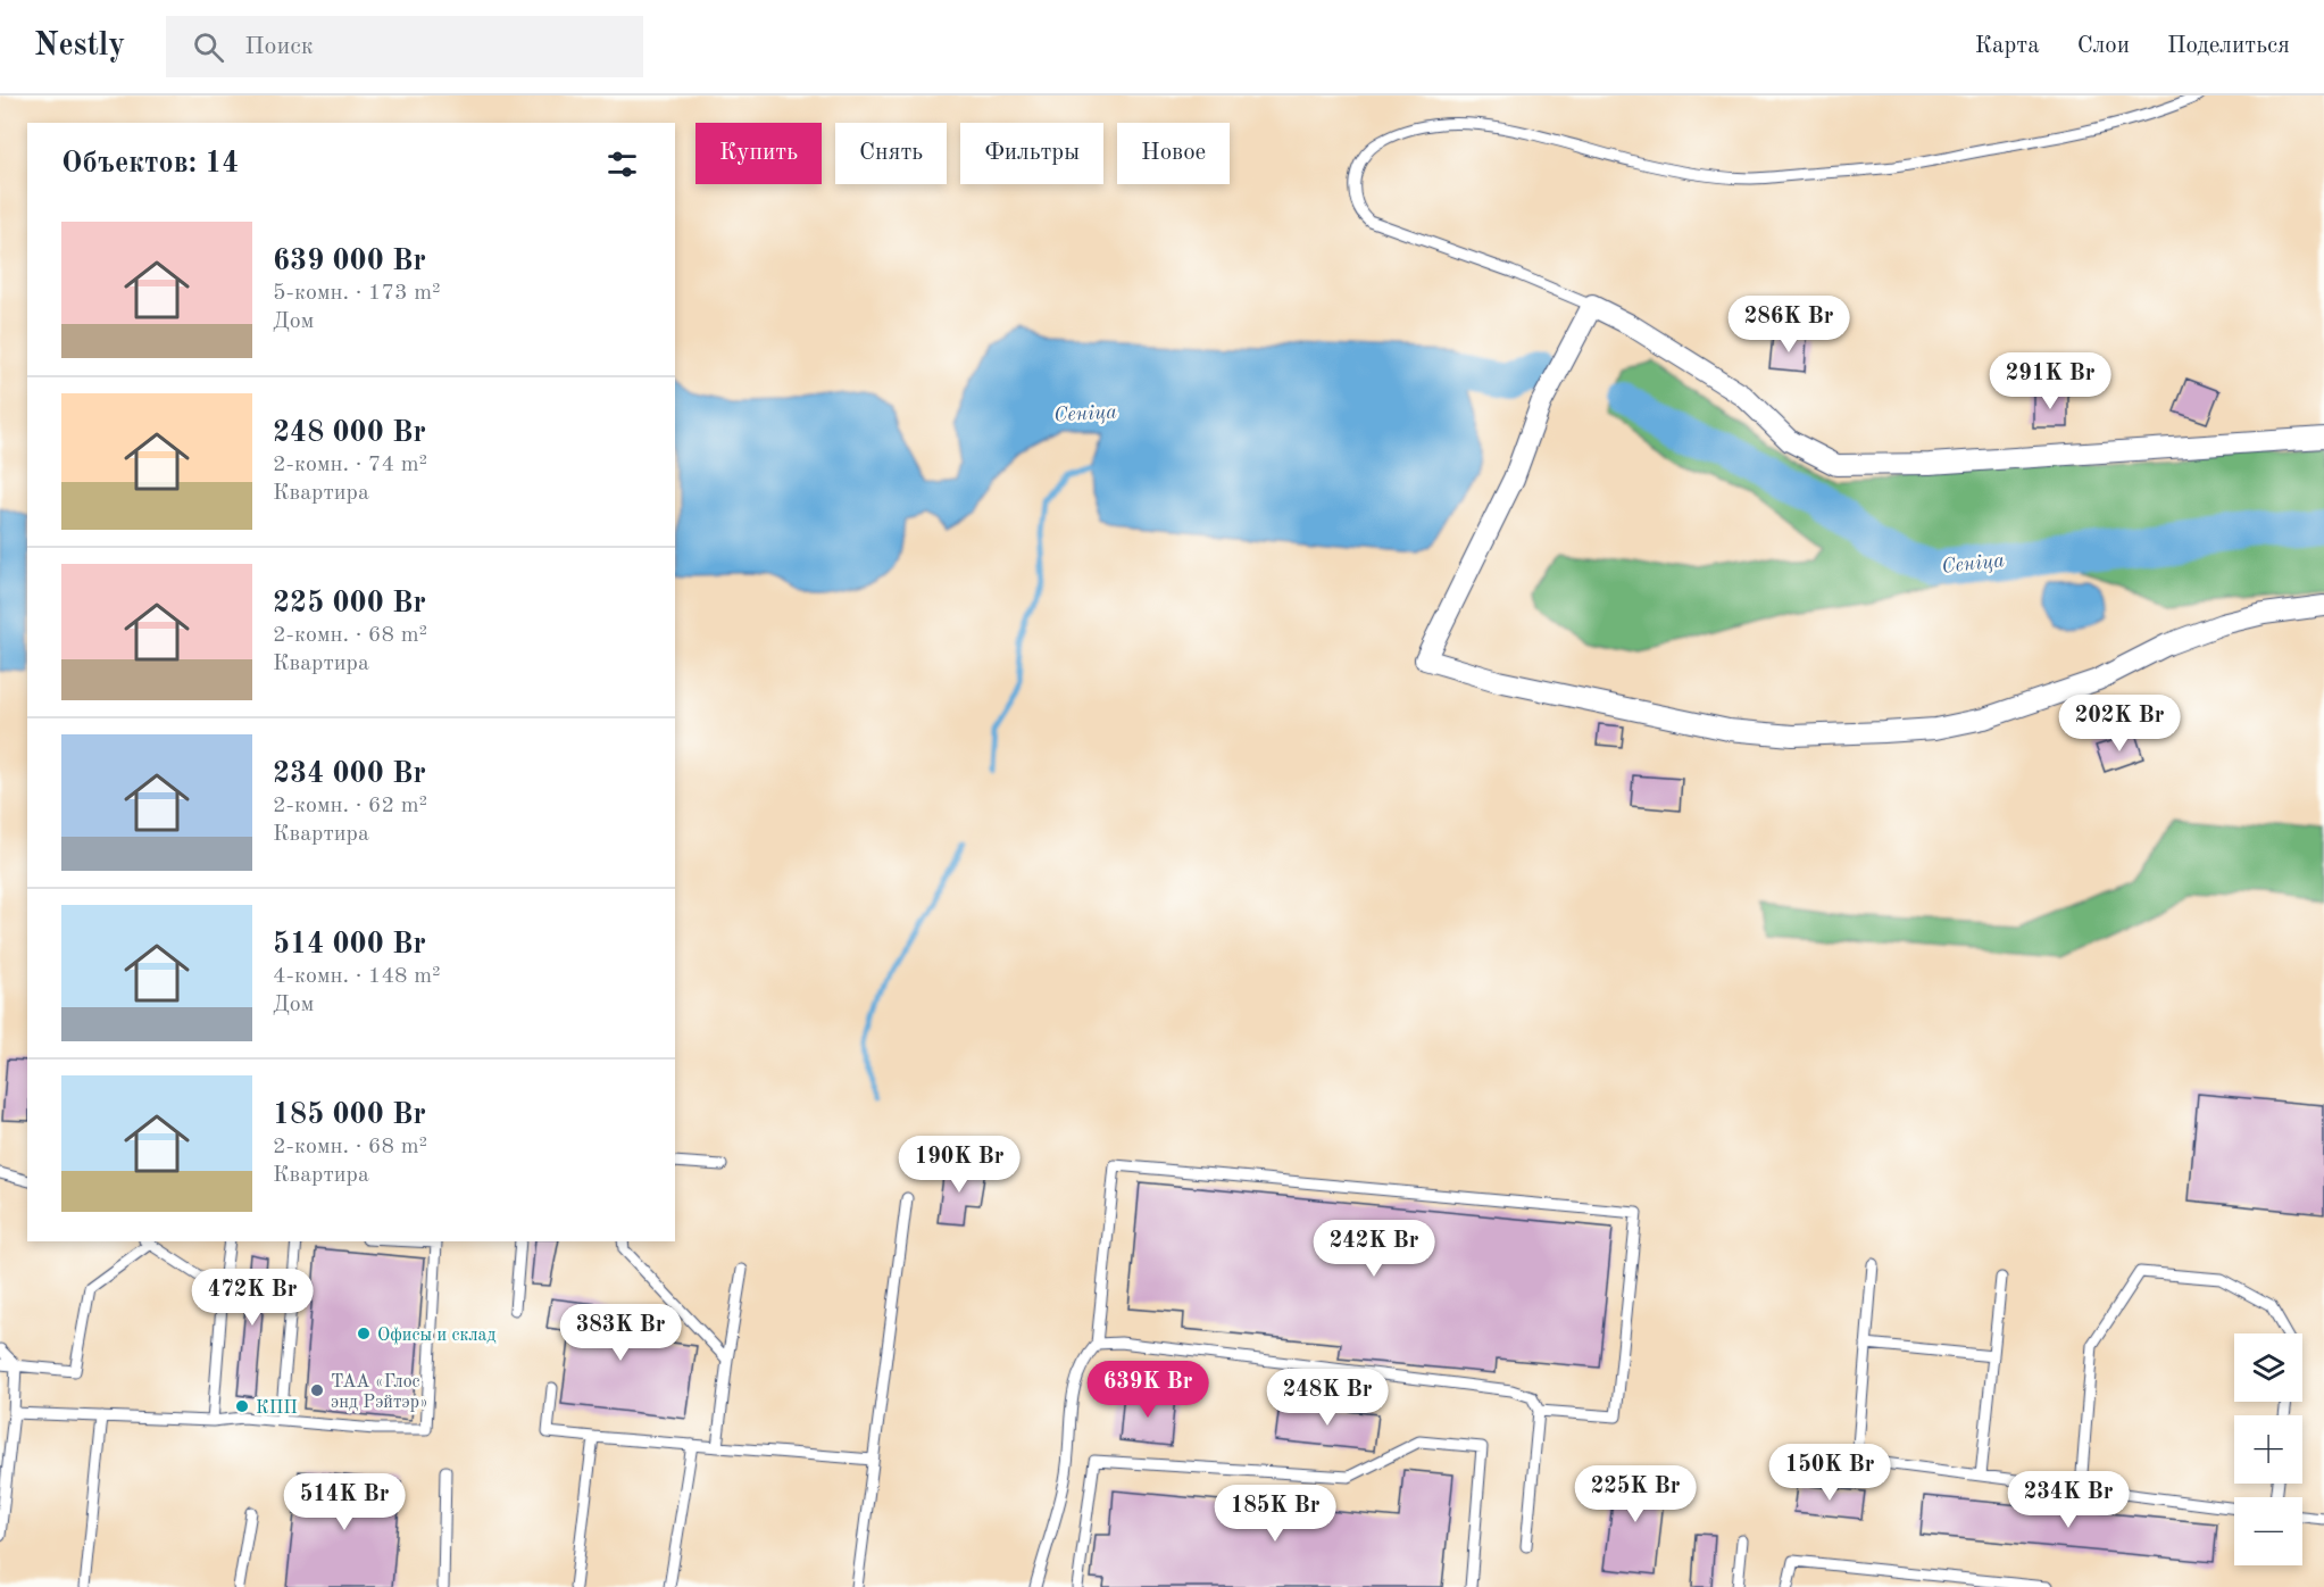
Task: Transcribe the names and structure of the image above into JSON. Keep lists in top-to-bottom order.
{
  "water": ["Сеніца"],
  "places": ["Офисы и склад", "ТАА «Глос энд Рэйтэр»", "КПП"],
  "page": {
    "header": "Nestly",
    "search": "Поиск",
    "nav": ["Карта", "Слои", "Поделиться"],
    "chip": [
      "Купить",
      "Снять",
      "Фильтры",
      "Новое"
    ],
    "heading": "Объектов: 14",
    "list": [
      {
        "name": "639 000 Br",
        "note": "5-комн. · 173 m² · Дом"
      },
      {
        "name": "248 000 Br",
        "note": "2-комн. · 74 m² · Квартира"
      },
      {
        "name": "225 000 Br",
        "note": "2-комн. · 68 m² · Квартира"
      },
      {
        "name": "234 000 Br",
        "note": "2-комн. · 62 m² · Квартира"
      },
      {
        "name": "514 000 Br",
        "note": "4-комн. · 148 m² · Дом"
      },
      {
        "name": "185 000 Br",
        "note": "2-комн. · 68 m² · Квартира"
      }
    ],
    "price": [
      "286K Br",
      "291K Br",
      "202K Br",
      "190K Br",
      "242K Br",
      "472K Br",
      "383K Br",
      "639K Br",
      "248K Br",
      "150K Br",
      "225K Br",
      "234K Br",
      "514K Br",
      "185K Br"
    ],
    "map_buttons": ["+", "−"]
  }
}
